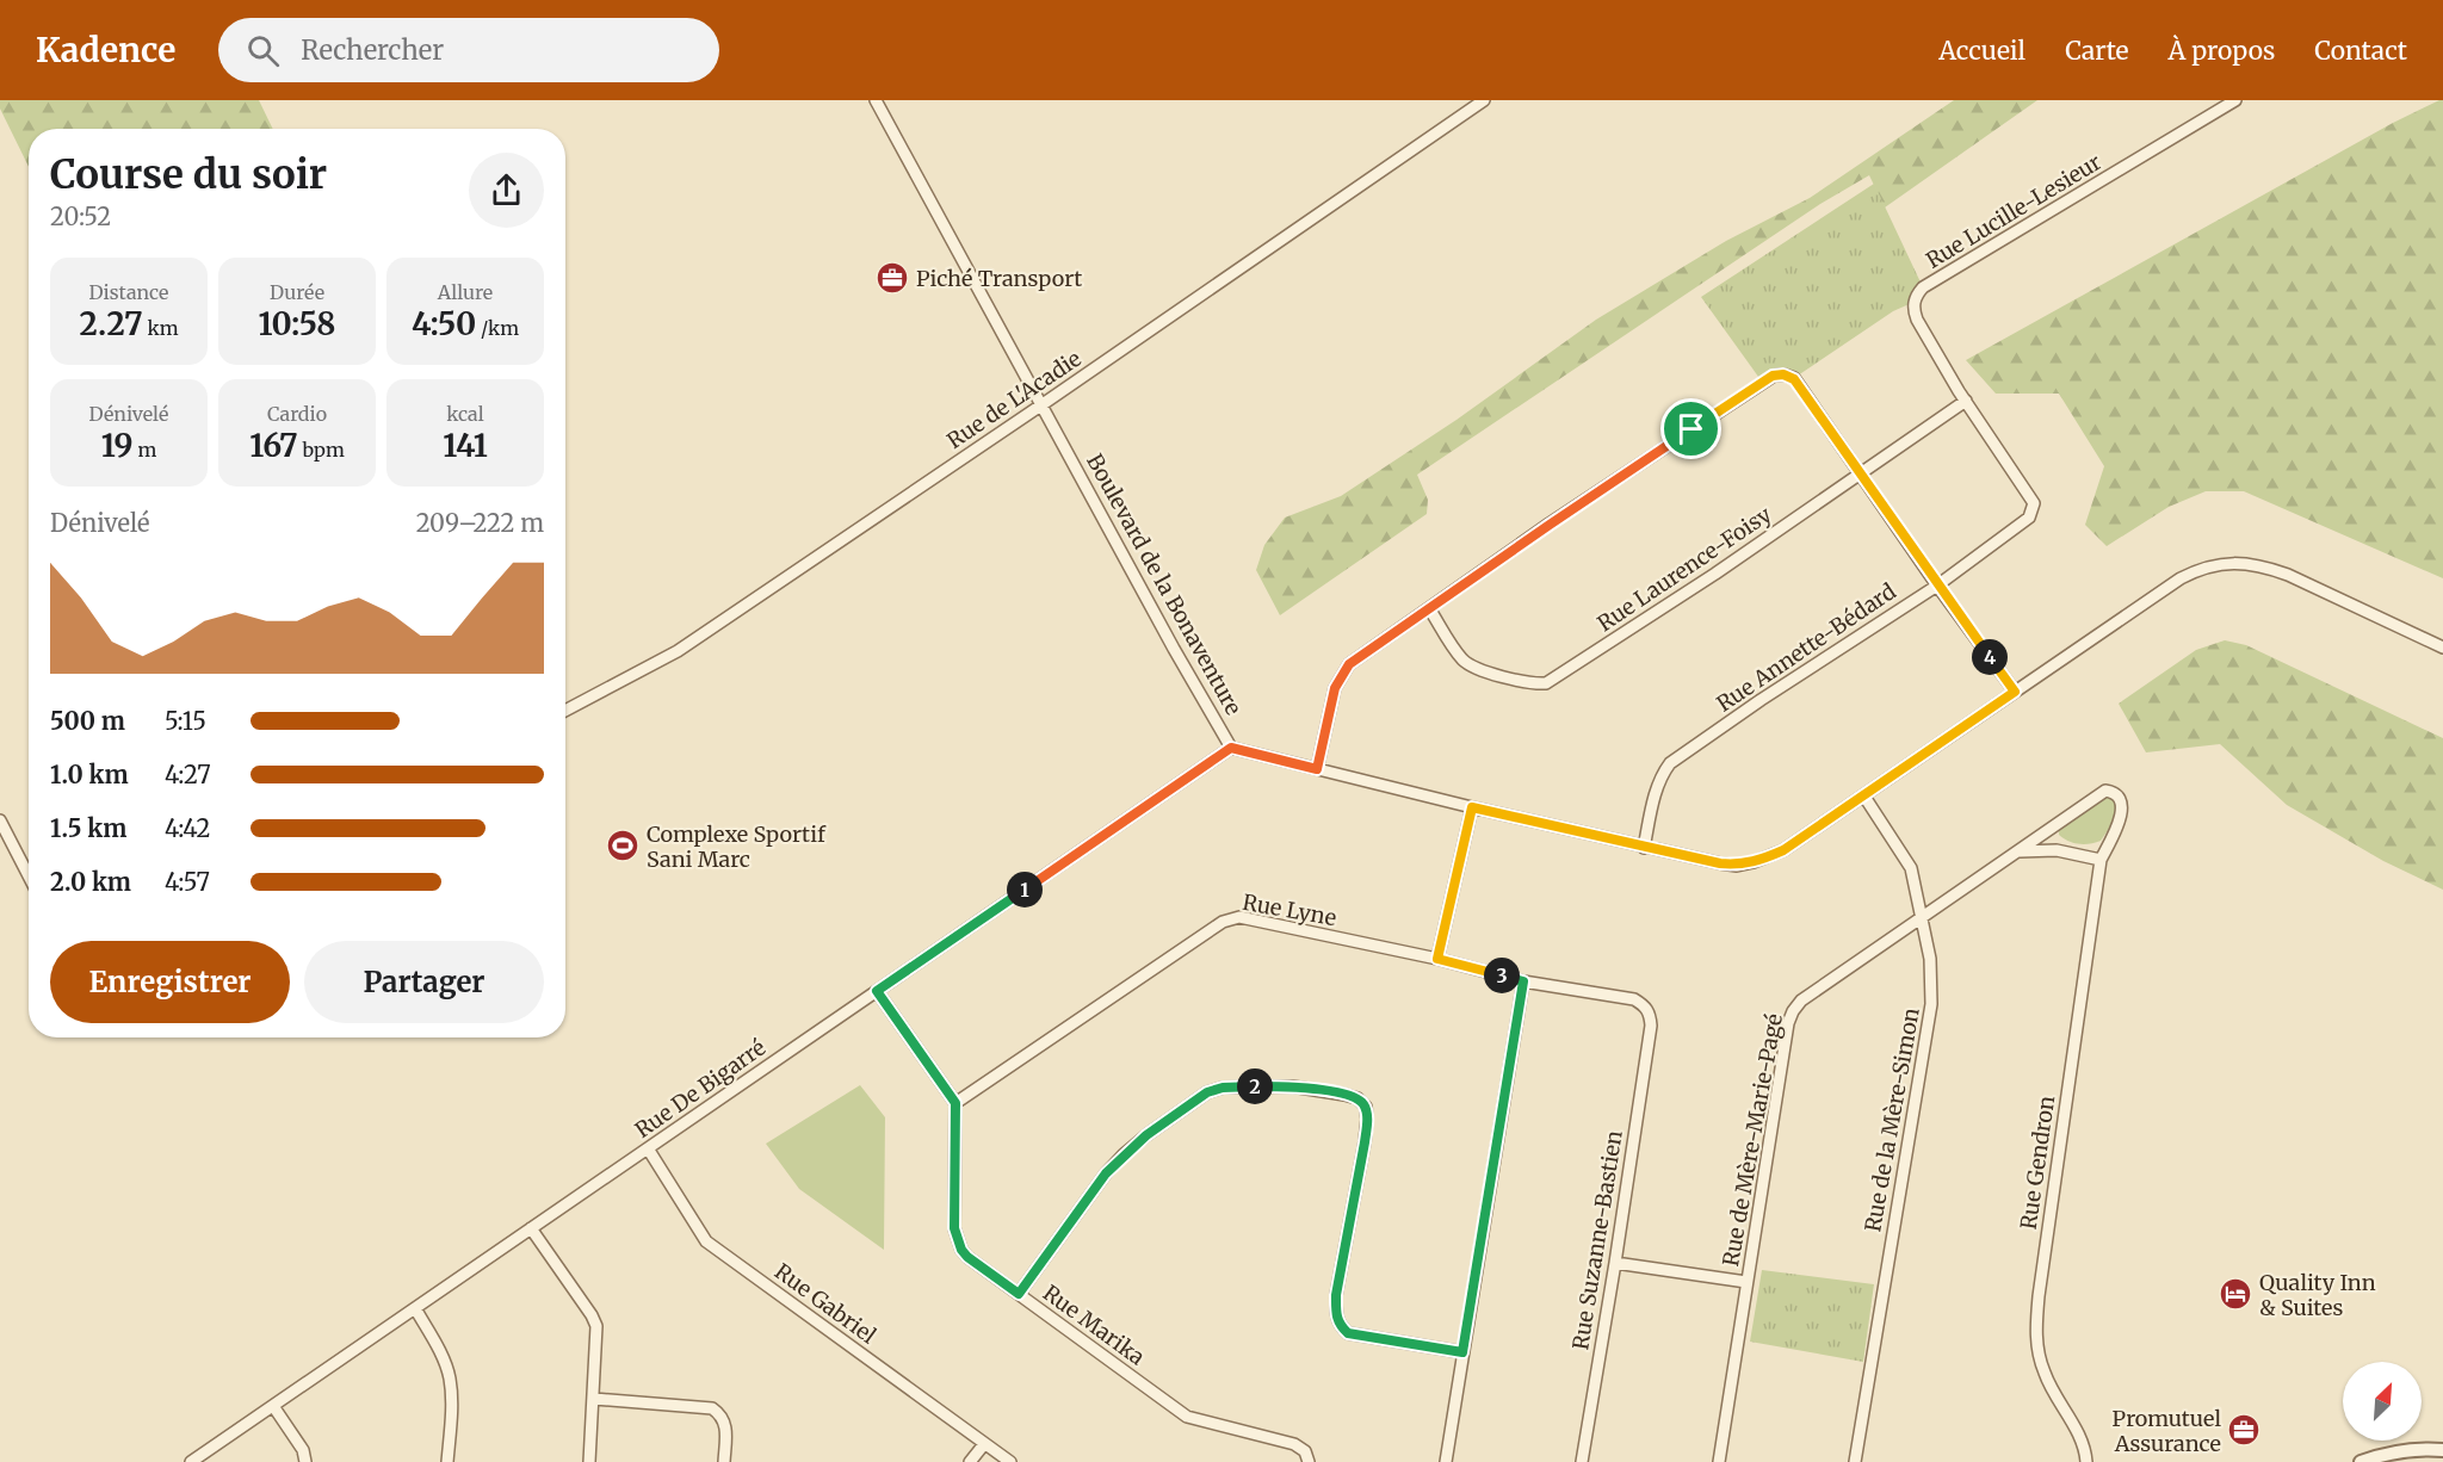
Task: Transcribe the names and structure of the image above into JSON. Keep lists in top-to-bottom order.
{
  "streets": {
    "street": [
      "Rue Lucille-Lesieur",
      "Rue de L'Acadie",
      "Rue Laurence-Foisy",
      "Boulevard de la Bonaventure",
      "Rue Annette-Bédard",
      "Rue Lyne",
      "Rue De Bigarré",
      "Rue de la Mère-Simon",
      "Rue de Mère-Marie-Pagé",
      "Rue Gendron",
      "Rue Suzanne-Bastien",
      "Rue Gabriel",
      "Rue Marika"
    ]
  },
  "crossings": [
    ["Rue Lucille-Lesieur", "Rue Laurence-Foisy"],
    ["Rue Lucille-Lesieur", "Rue Annette-Bédard"],
    ["Rue de L'Acadie", "Boulevard de la Bonaventure"],
    ["Rue Laurence-Foisy", "Rue Annette-Bédard"],
    ["Boulevard de la Bonaventure", "Rue Annette-Bédard"],
    ["Boulevard de la Bonaventure", "Rue De Bigarré"],
    ["Boulevard de la Bonaventure", "Rue de la Mère-Simon"],
    ["Rue Lyne", "Rue Suzanne-Bastien"],
    ["Rue Lyne", "Rue Marika"],
    ["Rue De Bigarré", "Rue Gabriel"],
    ["Rue de la Mère-Simon", "Rue de Mère-Marie-Pagé"],
    ["Rue de Mère-Marie-Pagé", "Rue Gendron"]
  ],
  "places": {
    "office": ["Piché Transport", "Promutuel Assurance"],
    "sports": ["Complexe Sportif Sani Marc"],
    "hotel": ["Quality Inn & Suites"]
  },
  "north": "top right",
  "page": {
    "header": "Kadence",
    "search": "Rechercher",
    "nav": [
      "Accueil",
      "Carte",
      "À propos",
      "Contact"
    ],
    "heading": ["Course du soir", "20:52"],
    "stats": [
      ["Distance", "2.27 km"],
      ["Durée", "10:58"],
      ["Allure", "4:50 /km"],
      ["Dénivelé", "19 m"],
      ["Cardio", "167 bpm"],
      ["kcal", "141"]
    ],
    "chart": ["Dénivelé", "209–222 m"],
    "pins": [
      "4",
      "1",
      "3",
      "2"
    ],
    "list": [
      {
        "name": "500 m",
        "note": "5:15"
      },
      {
        "name": "1.0 km",
        "note": "4:27"
      },
      {
        "name": "1.5 km",
        "note": "4:42"
      },
      {
        "name": "2.0 km",
        "note": "4:57"
      }
    ],
    "buttons": ["Enregistrer", "Partager"]
  }
}
